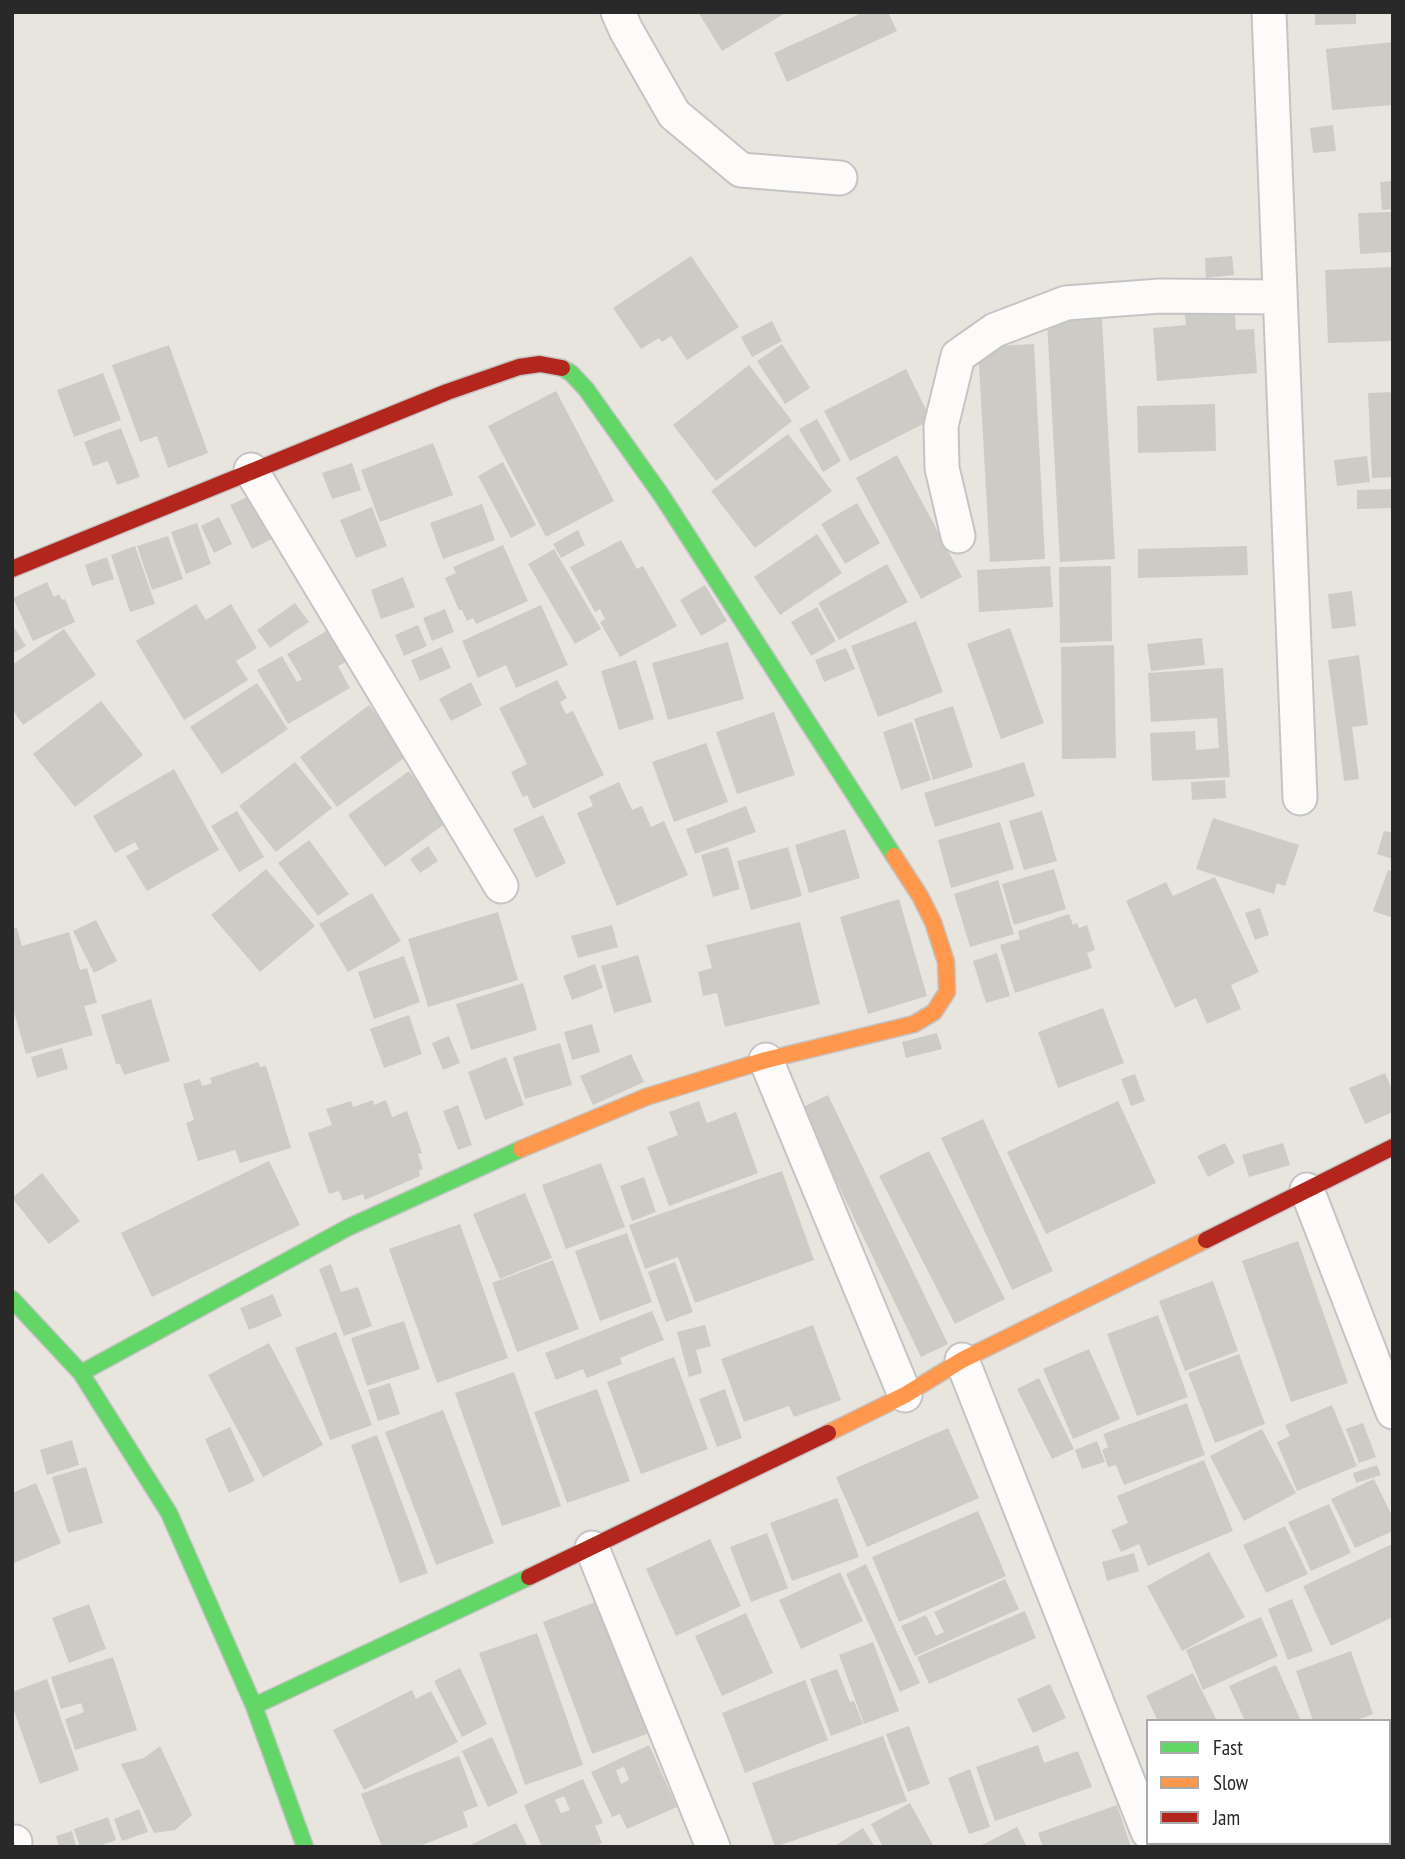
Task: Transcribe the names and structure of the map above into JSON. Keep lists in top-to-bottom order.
{
  "legend": ["Fast", "Slow", "Jam"]
}
